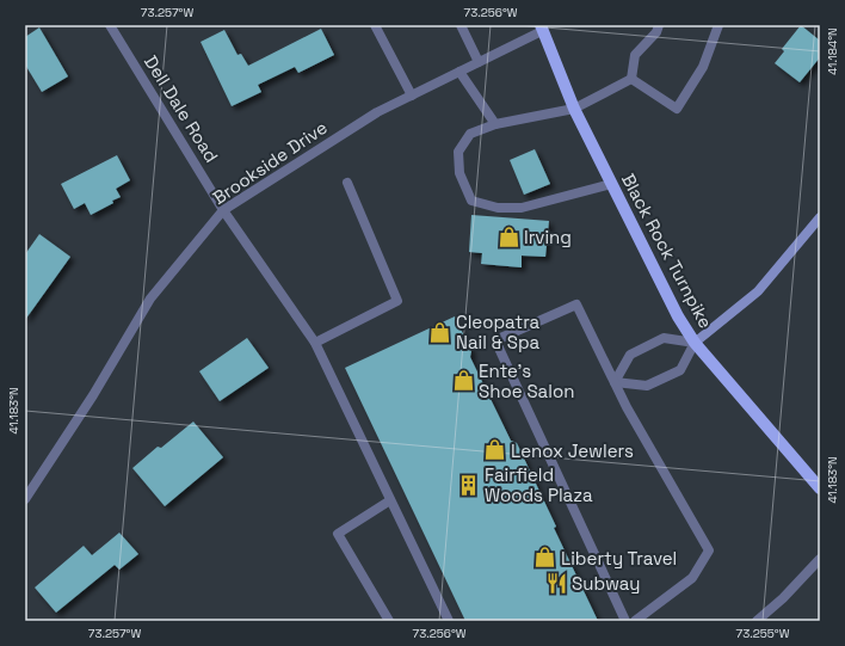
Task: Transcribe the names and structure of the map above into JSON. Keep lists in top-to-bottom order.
{
  "streets": {
    "main road": ["Black Rock Turnpike"],
    "street": ["Dell Dale Road", "Brookside Drive"]
  },
  "crossings": [
    ["Dell Dale Road", "Brookside Drive"],
    ["Brookside Drive", "Black Rock Turnpike"]
  ],
  "places": {
    "shop": [
      "Irving",
      "Cleopatra Nail & Spa",
      "Ente's Shoe Salon",
      "Lenox Jewlers",
      "Liberty Travel"
    ],
    "building": ["Fairfield Woods Plaza"],
    "restaurant": ["Subway"]
  },
  "coordinates": [
    "73.257°W",
    "73.256°W",
    "41.184°N",
    "41.183°N",
    "73.255°W"
  ]
}
